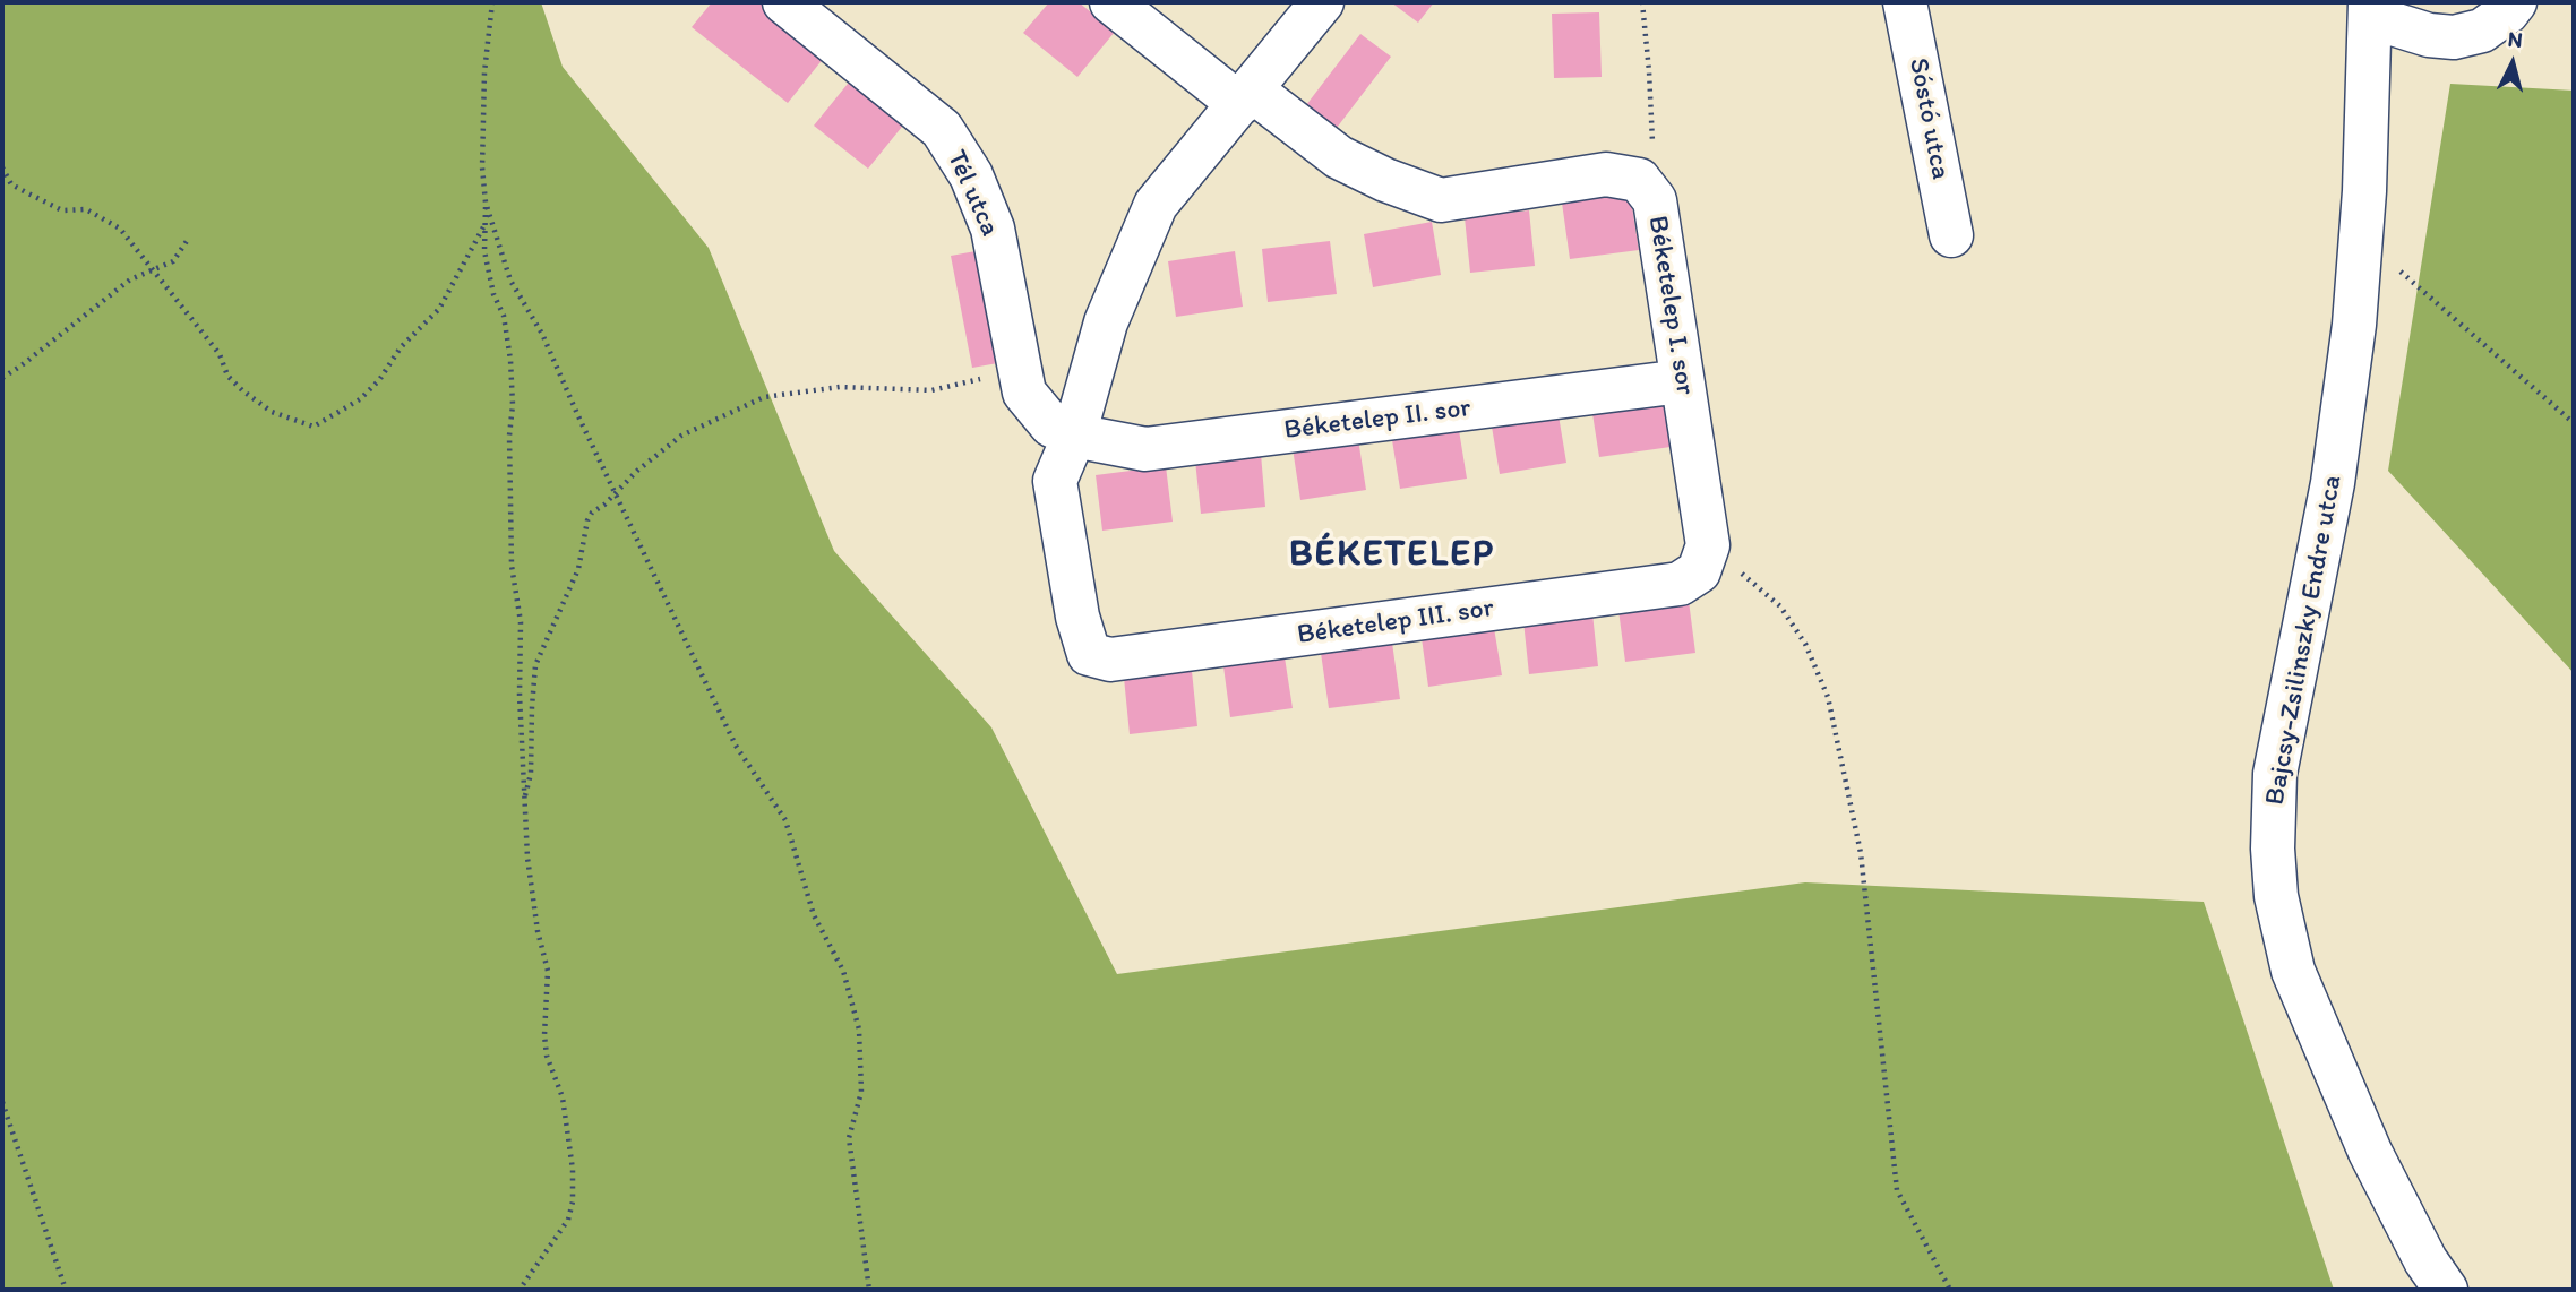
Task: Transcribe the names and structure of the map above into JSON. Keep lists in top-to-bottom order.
{
  "streets": {
    "street": [
      "Sóstó utca",
      "Tél utca",
      "Béketelep I. sor",
      "Béketelep II. sor",
      "Béketelep III. sor",
      "Bajcsy-Zsilinszky Endre utca"
    ]
  },
  "crossings": [
    ["Tél utca", "Béketelep II. sor"],
    ["Tél utca", "Béketelep III. sor"],
    ["Béketelep I. sor", "Béketelep II. sor"],
    ["Béketelep I. sor", "Béketelep III. sor"],
    ["Béketelep II. sor", "Béketelep III. sor"]
  ],
  "districts": ["BÉKETELEP"],
  "north": "top"
}
